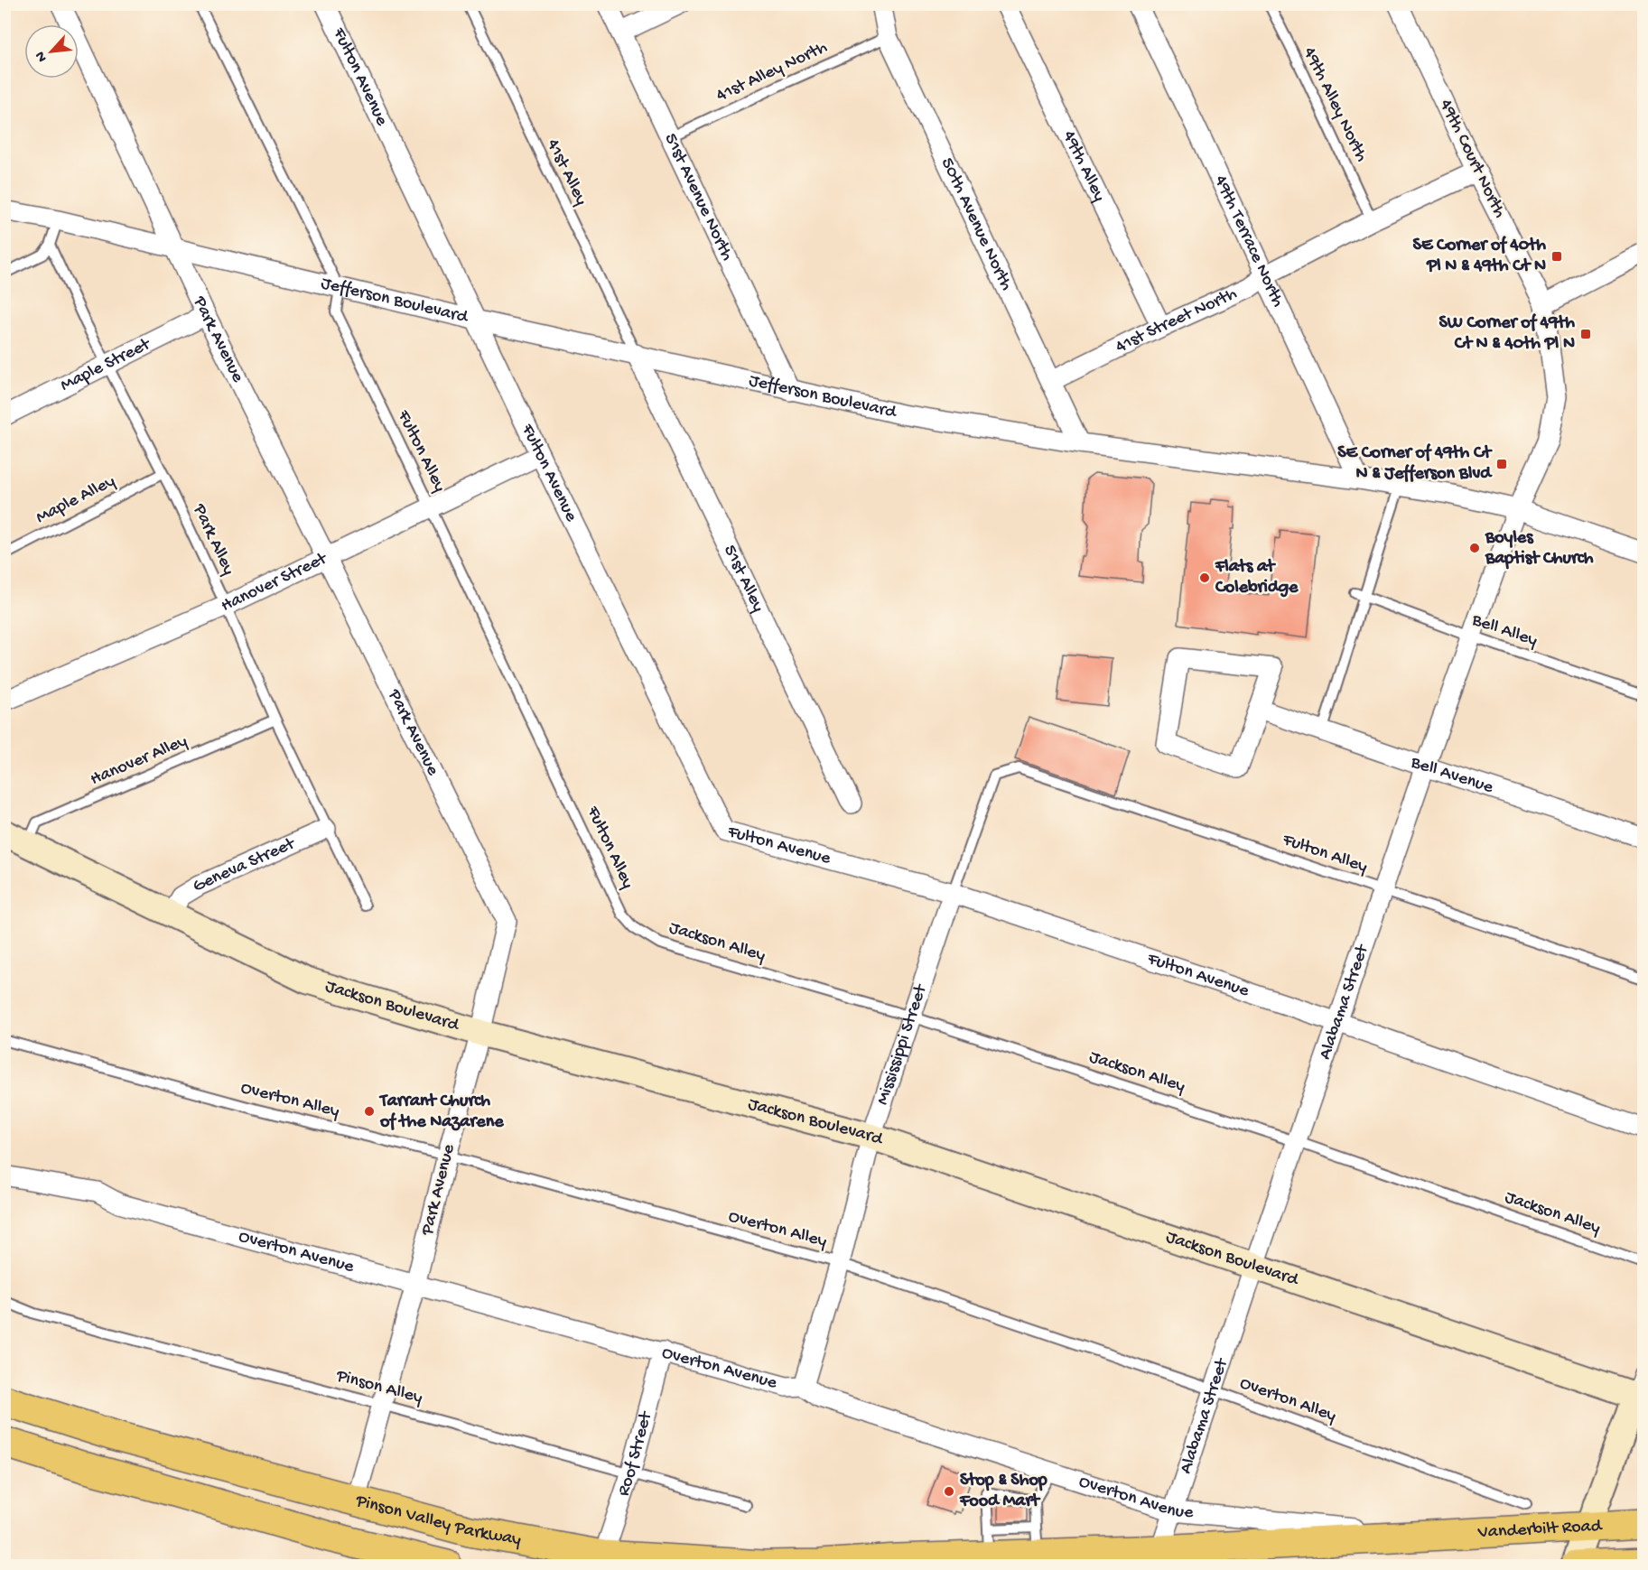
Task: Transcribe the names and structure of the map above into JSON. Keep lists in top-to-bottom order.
{
  "streets": {
    "main road": ["Pinson Valley Parkway", "Vanderbilt Road"],
    "street": [
      "Fulton Avenue",
      "49th Court North",
      "49th Alley",
      "51st Avenue North",
      "50th Avenue North",
      "49th Terrace North",
      "Jefferson Boulevard",
      "41st Street North",
      "Park Avenue",
      "Maple Street",
      "51st Alley",
      "Hanover Street",
      "Bell Avenue",
      "Geneva Street",
      "Alabama Street",
      "Jackson Boulevard",
      "Mississippi Street",
      "Overton Avenue",
      "Roof Street"
    ],
    "lane": [
      "41st Alley North",
      "49th Alley North",
      "41st Alley",
      "Fulton Alley",
      "Maple Alley",
      "Park Alley",
      "Bell Alley",
      "Hanover Alley",
      "Jackson Alley",
      "Overton Alley",
      "Pinson Alley"
    ]
  },
  "crossings": [
    ["41st Alley North", "51st Avenue North"],
    ["41st Alley North", "50th Avenue North"],
    ["Fulton Avenue", "Jefferson Boulevard"],
    ["Fulton Avenue", "Fulton Alley"],
    ["Fulton Avenue", "Hanover Street"],
    ["Fulton Avenue", "Alabama Street"],
    ["Fulton Avenue", "Mississippi Street"],
    ["49th Alley North", "41st Street North"],
    ["49th Court North", "41st Street North"],
    ["49th Court North", "Alabama Street"],
    ["49th Alley", "41st Street North"],
    ["41st Alley", "Jefferson Boulevard"],
    ["41st Alley", "51st Alley"],
    ["51st Avenue North", "Jefferson Boulevard"],
    ["50th Avenue North", "Jefferson Boulevard"],
    ["50th Avenue North", "41st Street North"],
    ["49th Terrace North", "Jefferson Boulevard"],
    ["49th Terrace North", "41st Street North"],
    ["Jefferson Boulevard", "Park Avenue"],
    ["Jefferson Boulevard", "Fulton Alley"],
    ["Jefferson Boulevard", "51st Alley"],
    ["Jefferson Boulevard", "Alabama Street"],
    ["Park Avenue", "Maple Street"],
    ["Park Avenue", "Hanover Street"],
    ["Park Avenue", "Jackson Boulevard"],
    ["Park Avenue", "Overton Alley"],
    ["Park Avenue", "Overton Avenue"],
    ["Park Avenue", "Pinson Alley"],
    ["Park Avenue", "Pinson Valley Parkway"],
    ["Maple Street", "Park Alley"],
    ["Fulton Alley", "Hanover Street"],
    ["Fulton Alley", "Jackson Alley"],
    ["Fulton Alley", "Alabama Street"],
    ["Fulton Alley", "Mississippi Street"],
    ["Maple Alley", "Park Alley"],
    ["Park Alley", "Hanover Street"],
    ["Park Alley", "Hanover Alley"],
    ["Park Alley", "Geneva Street"],
    ["Bell Alley", "Alabama Street"],
    ["Hanover Alley", "Jackson Boulevard"],
    ["Bell Avenue", "Alabama Street"],
    ["Geneva Street", "Jackson Boulevard"],
    ["Jackson Alley", "Alabama Street"],
    ["Jackson Alley", "Mississippi Street"],
    ["Alabama Street", "Jackson Boulevard"],
    ["Alabama Street", "Overton Alley"],
    ["Alabama Street", "Overton Avenue"],
    ["Alabama Street", "Pinson Valley Parkway"],
    ["Jackson Boulevard", "Mississippi Street"],
    ["Mississippi Street", "Overton Alley"],
    ["Mississippi Street", "Overton Avenue"],
    ["Overton Avenue", "Roof Street"],
    ["Overton Avenue", "Pinson Valley Parkway"],
    ["Overton Avenue", "Vanderbilt Road"],
    ["Pinson Alley", "Roof Street"],
    ["Roof Street", "Pinson Valley Parkway"],
    ["Pinson Valley Parkway", "Vanderbilt Road"]
  ],
  "places": {
    "transit": ["SE Corner of 40th Pl N & 49th Ct N", "SW Corner of 49th Ct N & 40th Pl N", "SE Corner of 49th Ct N & Jefferson Blvd"],
    "other": [
      "Boyles Baptist Church",
      "Flats at Colebridge",
      "Tarrant Church of the Nazarene",
      "Stop & Shop Food Mart"
    ]
  },
  "north": "bottom left"
}
